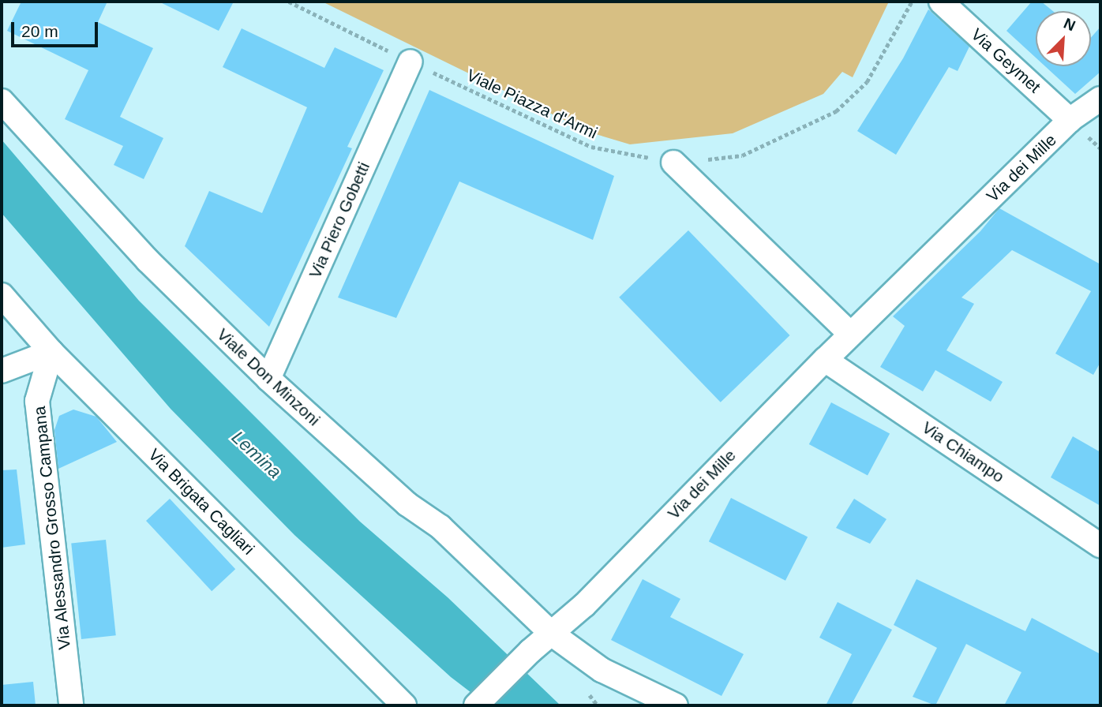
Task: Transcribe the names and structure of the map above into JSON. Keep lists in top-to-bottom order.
{
  "streets": {
    "street": [
      "Via Geymet",
      "Via dei Mille",
      "Via Piero Gobetti",
      "Viale Don Minzoni",
      "Via Chiampo",
      "Via Brigata Cagliari",
      "Via Alessandro Grosso Campana"
    ],
    "path": ["Viale Piazza d'Armi"]
  },
  "crossings": [
    ["Via Geymet", "Via dei Mille"],
    ["Viale Piazza d'Armi", "Via Piero Gobetti"],
    ["Via dei Mille", "Viale Don Minzoni"],
    ["Via dei Mille", "Via Chiampo"],
    ["Via Piero Gobetti", "Viale Don Minzoni"],
    ["Via Brigata Cagliari", "Via Alessandro Grosso Campana"]
  ],
  "water": ["Lemina"],
  "scale_bar": "20 m",
  "north": "top right"
}
